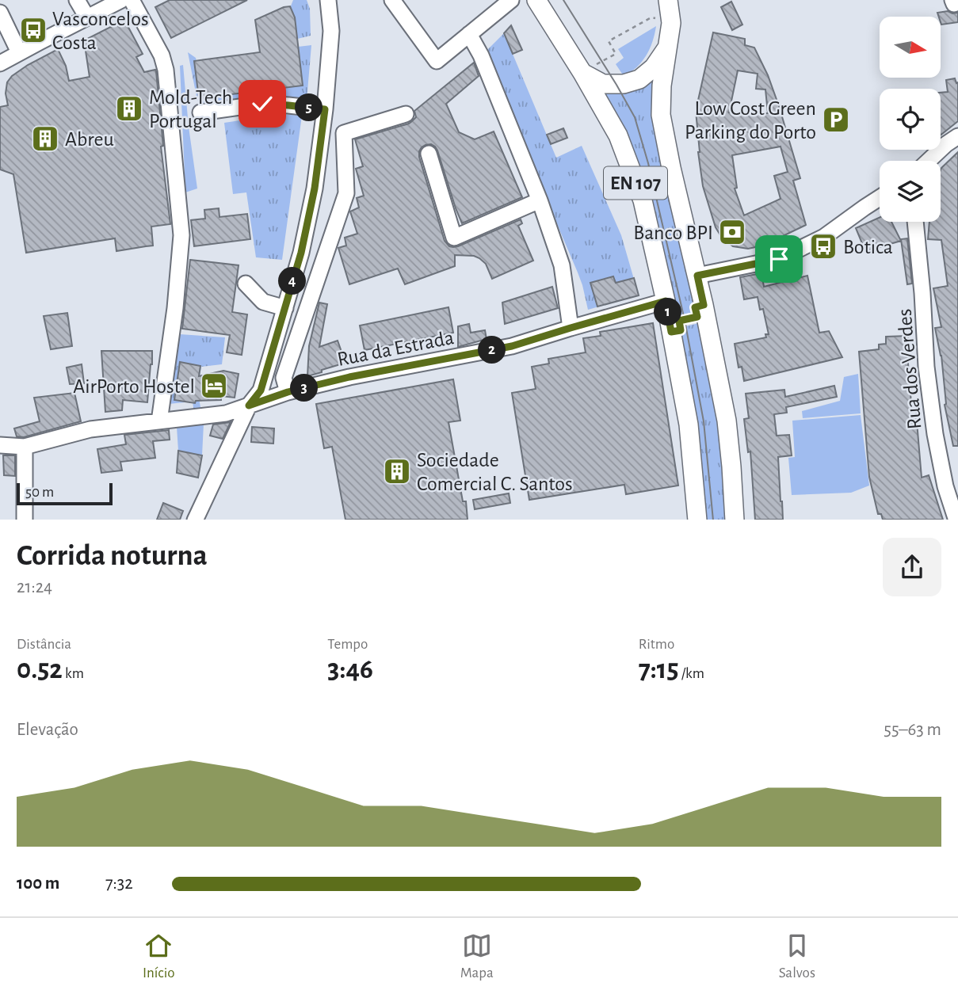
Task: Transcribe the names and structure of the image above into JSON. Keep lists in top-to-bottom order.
{
  "streets": {
    "main road": ["EN 107"],
    "street": ["Rua da Estrada", "Rua dos Verdes"]
  },
  "crossings": [
    ["EN 107", "Rua da Estrada"]
  ],
  "places": {
    "bus stop": ["Vasconcelos Costa", "Botica"],
    "building": ["Mold-Tech Portugal", "Abreu", "Sociedade Comercial C. Santos"],
    "parking": ["Low Cost Green Parking do Porto"],
    "bank": ["Banco BPI"],
    "hotel": ["AirPorto Hostel"]
  },
  "scale_bar": "50 m",
  "north": "right",
  "page": {
    "pins": [
      "5",
      "4",
      "1",
      "2",
      "3"
    ],
    "scale": "50 m",
    "heading": ["Corrida noturna", "21:24"],
    "stats": [
      ["Distância", "0.52 km"],
      ["Tempo", "3:46"],
      ["Ritmo", "7:15 /km"]
    ],
    "chart": ["Elevação", "55–63 m"],
    "list": [
      {
        "name": "100 m",
        "note": "7:32"
      }
    ],
    "tabs": ["Início", "Mapa", "Salvos"]
  }
}
